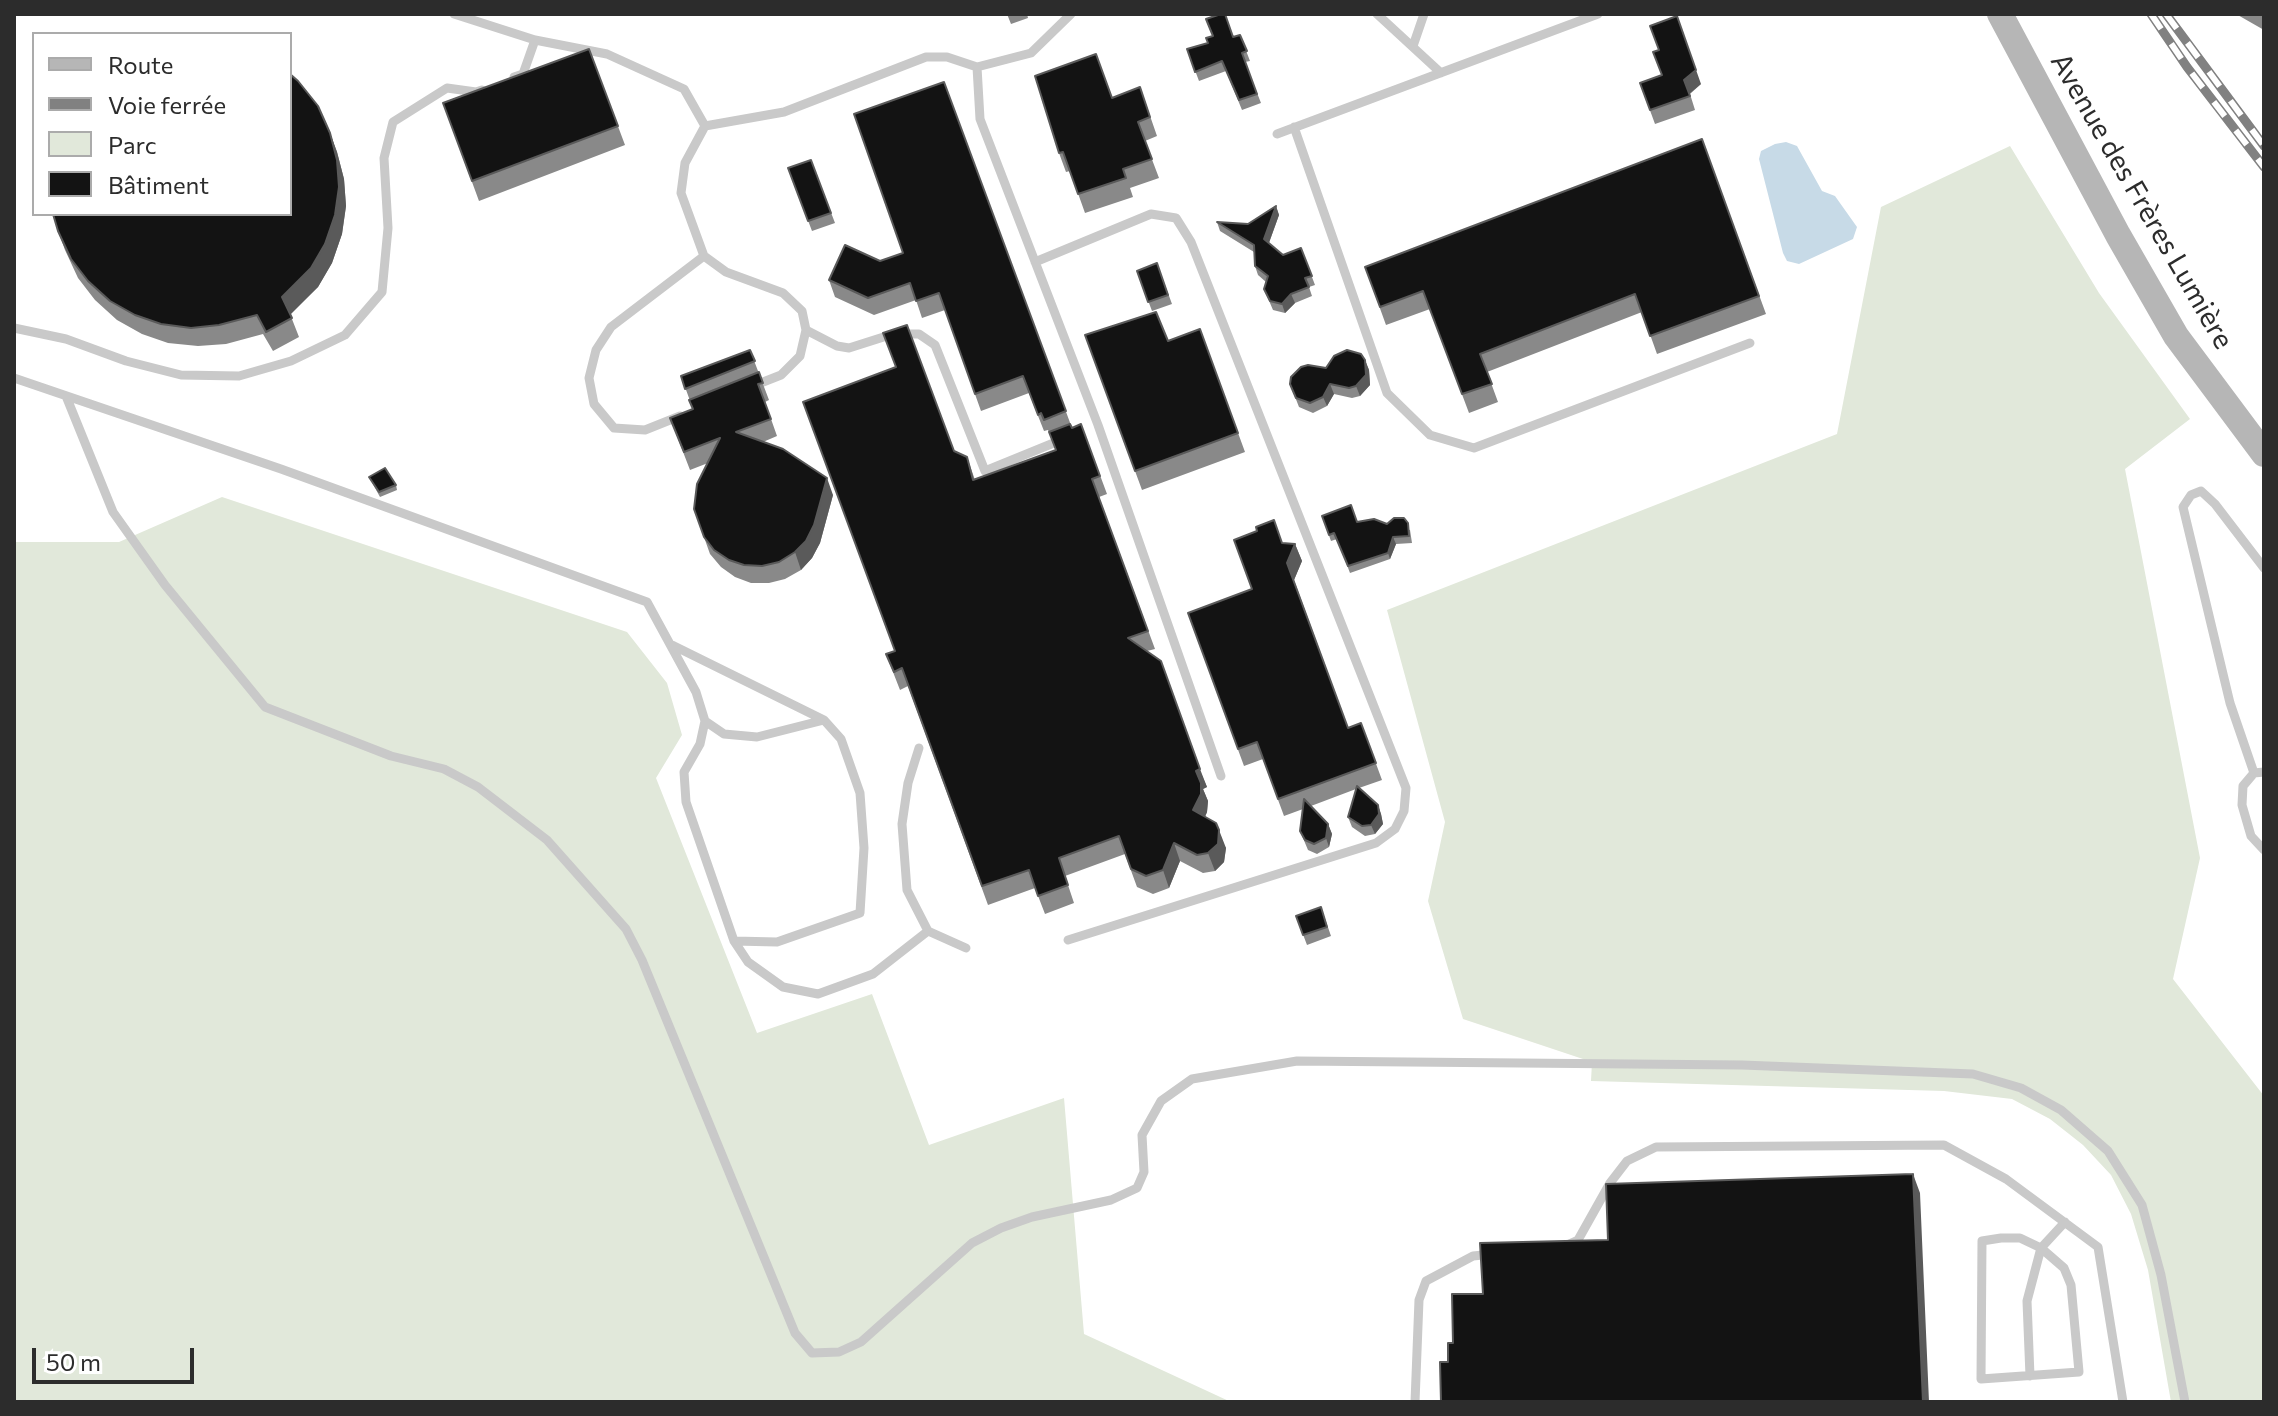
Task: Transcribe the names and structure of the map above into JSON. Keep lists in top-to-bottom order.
{
  "streets": {
    "street": ["Avenue des Frères Lumière"]
  },
  "legend": [
    "Route",
    "Voie ferrée",
    "Parc",
    "Bâtiment"
  ],
  "scale_bar": "50 m"
}
